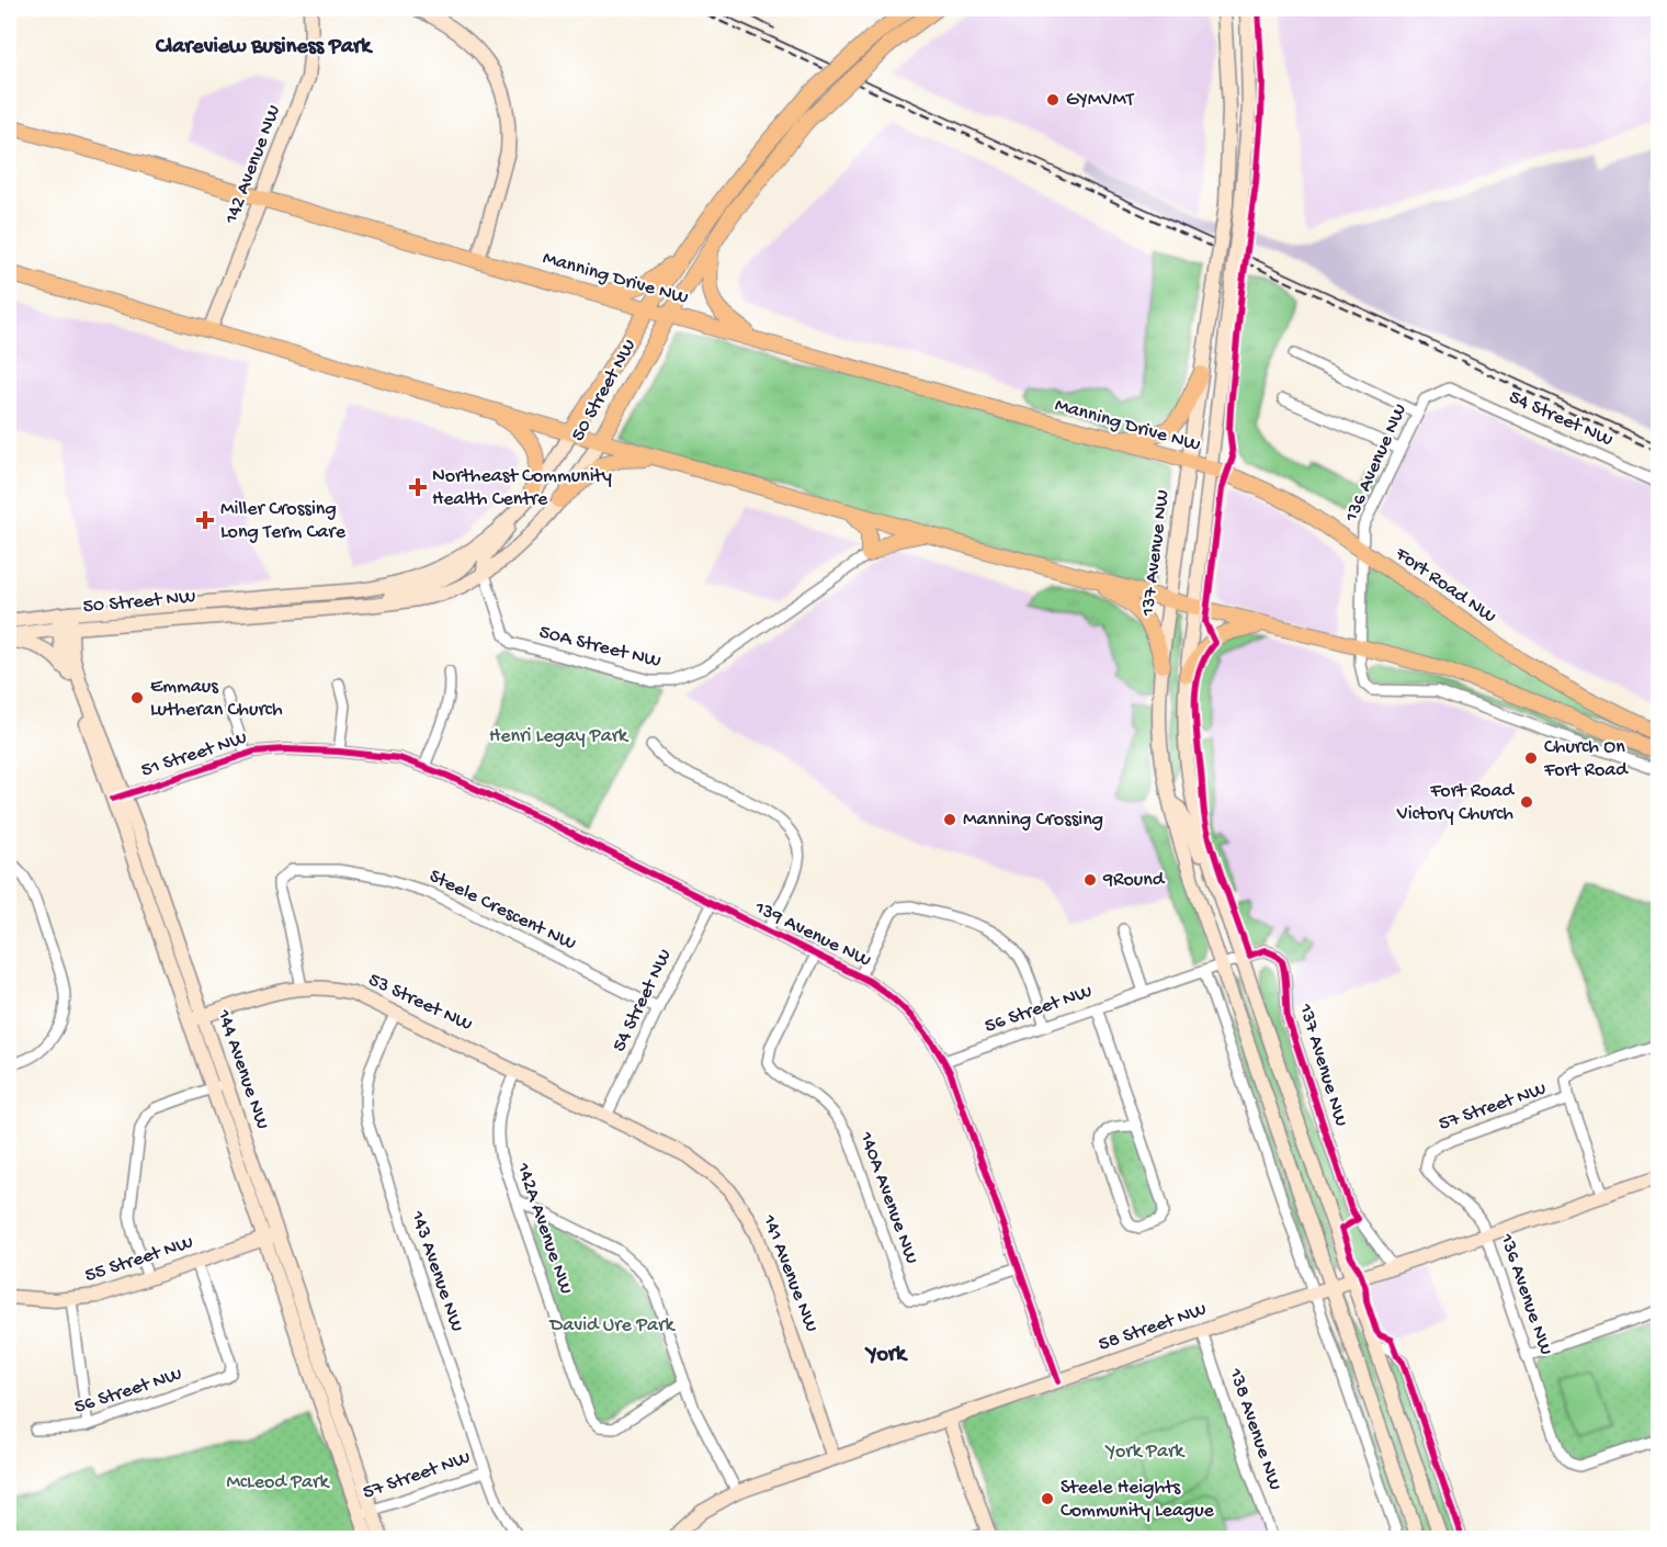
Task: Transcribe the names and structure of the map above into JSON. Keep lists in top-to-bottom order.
{
  "streets": {
    "main road": ["Manning Drive NW", "50 Street NW", "Fort Road NW"],
    "street": [
      "142 Avenue NW",
      "54 Street NW",
      "136 Avenue NW",
      "137 Avenue NW",
      "50A Street NW",
      "51 Street NW",
      "Steele Crescent NW",
      "139 Avenue NW",
      "53 Street NW",
      "56 Street NW",
      "144 Avenue NW",
      "57 Street NW",
      "140A Avenue NW",
      "142A Avenue NW",
      "55 Street NW",
      "143 Avenue NW",
      "141 Avenue NW",
      "58 Street NW",
      "138 Avenue NW"
    ]
  },
  "crossings": [
    ["142 Avenue NW", "Manning Drive NW"],
    ["Manning Drive NW", "50 Street NW"],
    ["Manning Drive NW", "137 Avenue NW"],
    ["Manning Drive NW", "Fort Road NW"],
    ["50 Street NW", "50A Street NW"],
    ["50 Street NW", "144 Avenue NW"],
    ["54 Street NW", "136 Avenue NW"],
    ["54 Street NW", "Steele Crescent NW"],
    ["54 Street NW", "139 Avenue NW"],
    ["54 Street NW", "141 Avenue NW"],
    ["136 Avenue NW", "Fort Road NW"],
    ["136 Avenue NW", "57 Street NW"],
    ["136 Avenue NW", "58 Street NW"],
    ["137 Avenue NW", "Fort Road NW"],
    ["137 Avenue NW", "56 Street NW"],
    ["137 Avenue NW", "58 Street NW"],
    ["51 Street NW", "139 Avenue NW"],
    ["51 Street NW", "144 Avenue NW"],
    ["Steele Crescent NW", "53 Street NW"],
    ["139 Avenue NW", "56 Street NW"],
    ["139 Avenue NW", "140A Avenue NW"],
    ["139 Avenue NW", "58 Street NW"],
    ["53 Street NW", "144 Avenue NW"],
    ["53 Street NW", "142A Avenue NW"],
    ["53 Street NW", "143 Avenue NW"],
    ["53 Street NW", "141 Avenue NW"],
    ["56 Street NW", "55 Street NW"],
    ["144 Avenue NW", "57 Street NW"],
    ["144 Avenue NW", "55 Street NW"],
    ["57 Street NW", "143 Avenue NW"],
    ["142A Avenue NW", "141 Avenue NW"],
    ["141 Avenue NW", "58 Street NW"],
    ["58 Street NW", "138 Avenue NW"]
  ],
  "districts": ["Clareview Business Park", "York"],
  "parks": [
    "Henri Legay Park",
    "David Ure Park",
    "York Park",
    "McLeod Park"
  ],
  "places": {
    "other": [
      "GYMVMT",
      "Emmaus Lutheran Church",
      "Church On Fort Road",
      "Fort Road Victory Church",
      "Manning Crossing",
      "9Round",
      "Steele Heights Community League"
    ],
    "health": ["Northeast Community Health Centre", "Miller Crossing Long Term Care"]
  }
}
